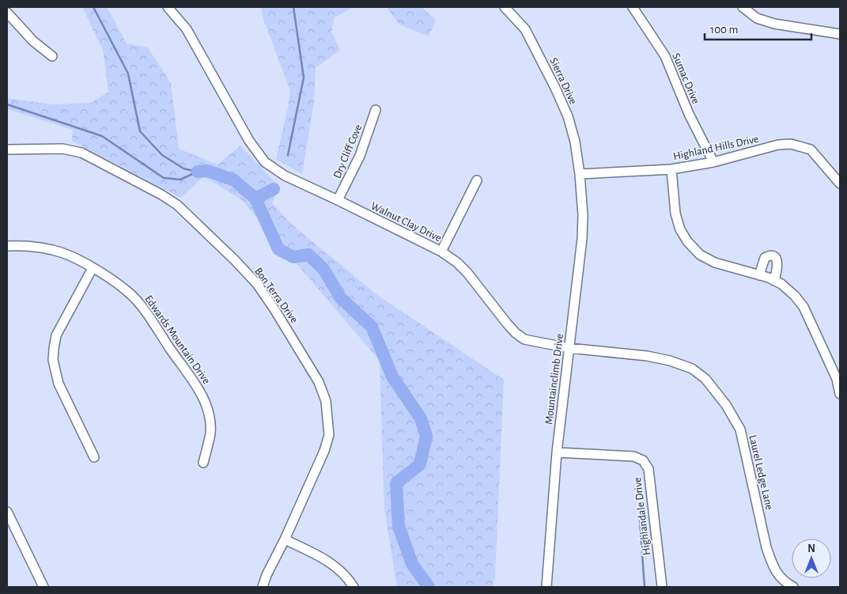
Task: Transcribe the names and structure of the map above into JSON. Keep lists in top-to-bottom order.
{
  "streets": {
    "street": [
      "Sumac Drive",
      "Sierra Drive",
      "Highland Hills Drive",
      "Dry Cliff Cove",
      "Walnut Clay Drive",
      "Bon Terra Drive",
      "Edwards Mountain Drive",
      "Mountainclimb Drive",
      "Laurel Ledge Lane",
      "Highlandale Drive"
    ]
  },
  "crossings": [
    ["Sumac Drive", "Highland Hills Drive"],
    ["Sierra Drive", "Highland Hills Drive"],
    ["Sierra Drive", "Mountainclimb Drive"],
    ["Highland Hills Drive", "Mountainclimb Drive"],
    ["Dry Cliff Cove", "Walnut Clay Drive"],
    ["Walnut Clay Drive", "Mountainclimb Drive"],
    ["Walnut Clay Drive", "Laurel Ledge Lane"],
    ["Mountainclimb Drive", "Highlandale Drive"]
  ],
  "scale_bar": "100 m",
  "north": "top"
}
